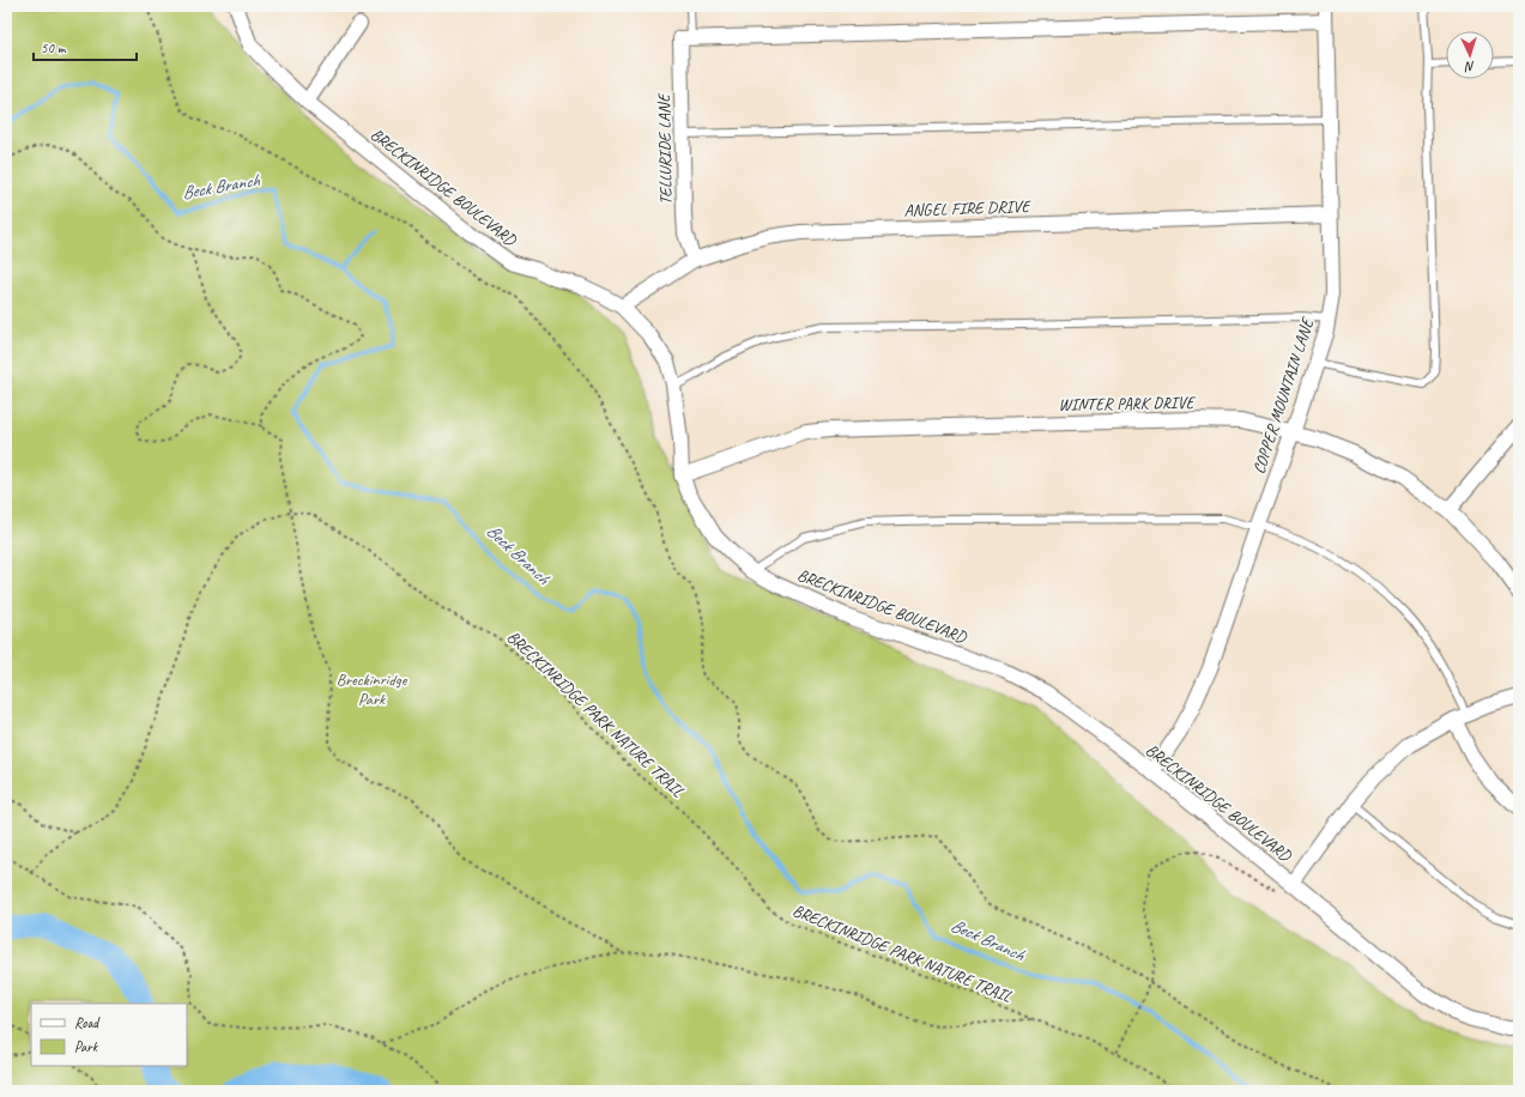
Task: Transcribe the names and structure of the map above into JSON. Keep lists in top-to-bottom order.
{
  "streets": {
    "street": [
      "TELLURIDE LANE",
      "BRECKINRIDGE BOULEVARD",
      "ANGEL FIRE DRIVE",
      "COPPER MOUNTAIN LANE",
      "WINTER PARK DRIVE"
    ],
    "path": ["BRECKINRIDGE PARK NATURE TRAIL"]
  },
  "crossings": [
    ["TELLURIDE LANE", "ANGEL FIRE DRIVE"],
    ["BRECKINRIDGE BOULEVARD", "ANGEL FIRE DRIVE"],
    ["BRECKINRIDGE BOULEVARD", "COPPER MOUNTAIN LANE"],
    ["BRECKINRIDGE BOULEVARD", "WINTER PARK DRIVE"],
    ["ANGEL FIRE DRIVE", "COPPER MOUNTAIN LANE"],
    ["COPPER MOUNTAIN LANE", "WINTER PARK DRIVE"]
  ],
  "water": ["Beck Branch"],
  "parks": ["Breckinridge Park"],
  "legend": ["Road", "Park"],
  "scale_bar": "50 m",
  "north": "bottom"
}
